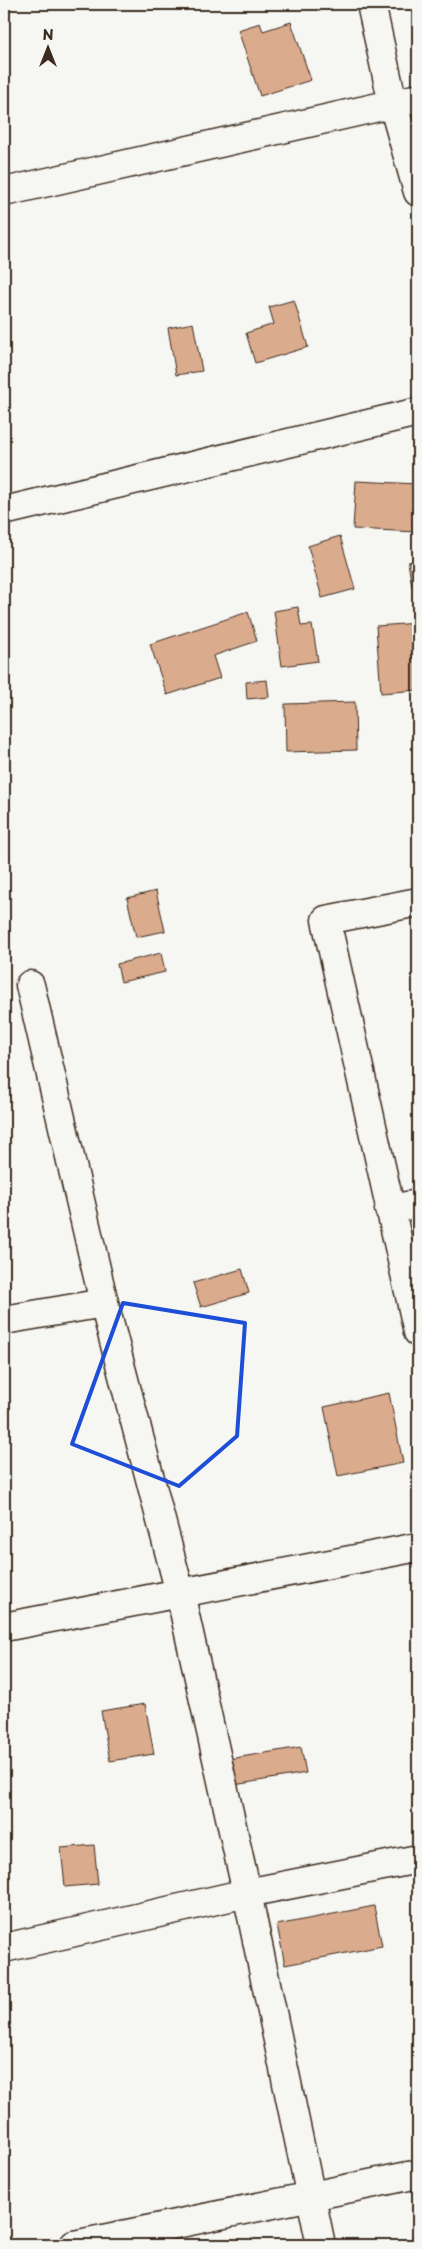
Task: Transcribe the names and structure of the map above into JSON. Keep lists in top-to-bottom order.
{
  "north": "top"
}
